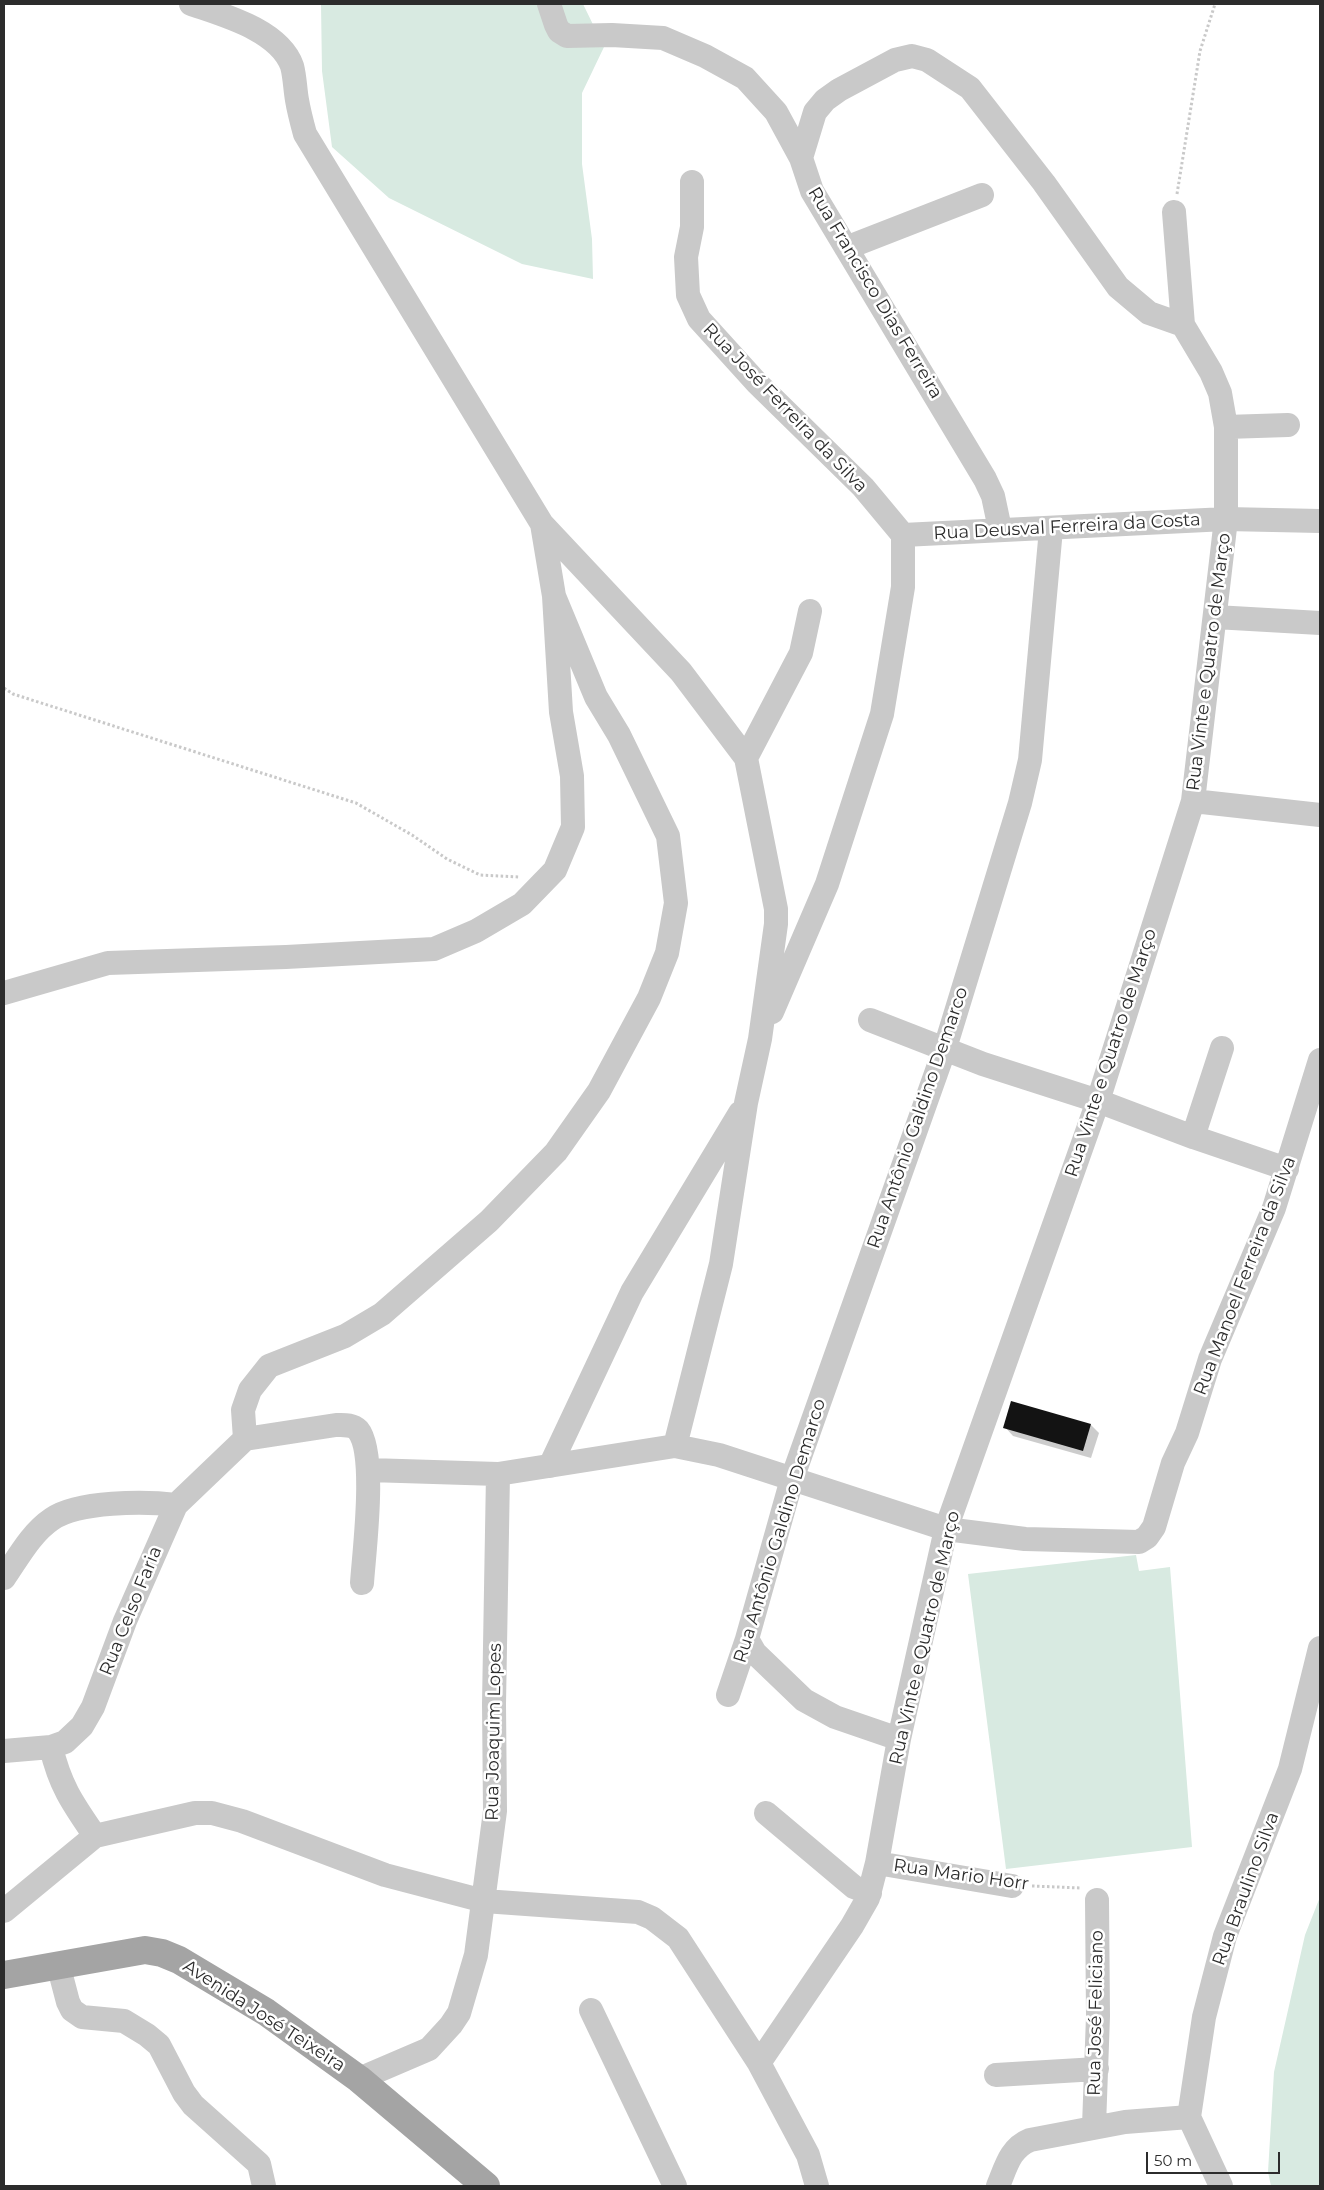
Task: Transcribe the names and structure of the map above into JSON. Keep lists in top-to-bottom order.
{
  "streets": {
    "main road": ["Avenida José Teixeira"],
    "street": [
      "Rua Francisco Dias Ferreira",
      "Rua José Ferreira da Silva",
      "Rua Deusval Ferreira da Costa",
      "Rua Vinte e Quatro de Março",
      "Rua Antônio Galdino Demarco",
      "Rua Manoel Ferreira da Silva",
      "Rua Celso Faria",
      "Rua Joaquim Lopes",
      "Rua Mario Horr",
      "Rua Braulino Silva",
      "Rua José Feliciano"
    ]
  },
  "crossings": [
    ["Rua Francisco Dias Ferreira", "Rua Deusval Ferreira da Costa"],
    ["Rua José Ferreira da Silva", "Rua Deusval Ferreira da Costa"],
    ["Rua Deusval Ferreira da Costa", "Rua Vinte e Quatro de Março"],
    ["Rua Deusval Ferreira da Costa", "Rua Antônio Galdino Demarco"],
    ["Rua Vinte e Quatro de Março", "Rua Manoel Ferreira da Silva"],
    ["Rua Vinte e Quatro de Março", "Rua Mario Horr"],
    ["Rua Joaquim Lopes", "Avenida José Teixeira"],
    ["Rua Mario Horr", "Rua José Feliciano"]
  ],
  "scale_bar": "50 m"
}
